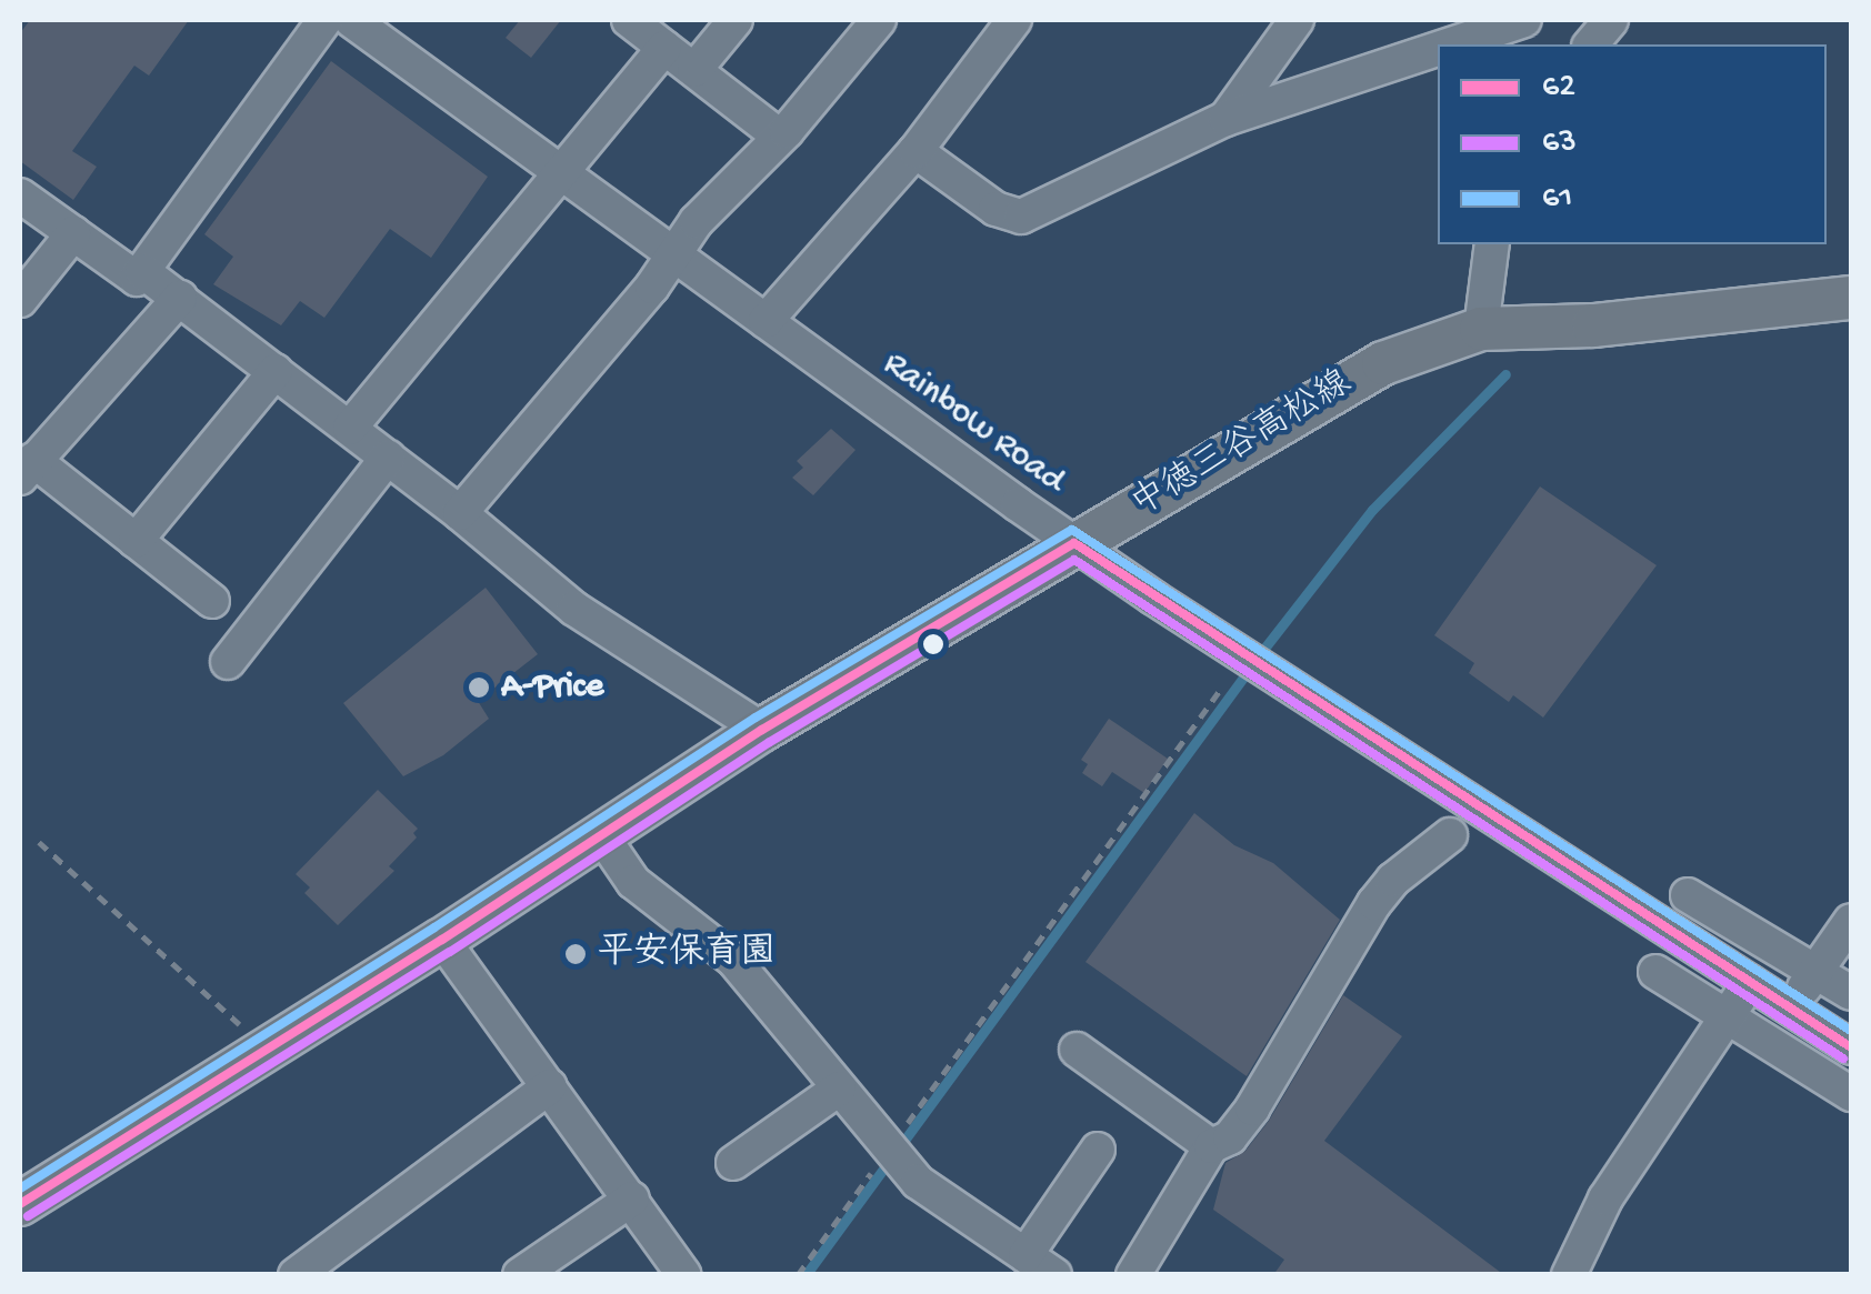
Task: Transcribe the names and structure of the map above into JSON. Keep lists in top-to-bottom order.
{
  "streets": {
    "main road": ["中徳三谷高松線"],
    "street": ["Rainbow Road"]
  },
  "crossings": [
    ["Rainbow Road", "中徳三谷高松線"]
  ],
  "places": ["A-Price", "平安保育園"],
  "lines": ["transit line 61", "transit line 62", "transit line 63"],
  "legend": ["62", "63", "61"]
}
